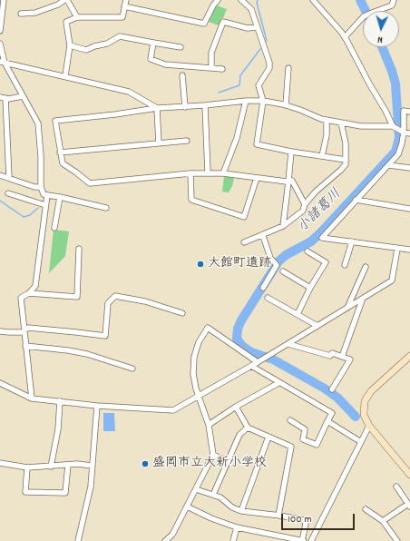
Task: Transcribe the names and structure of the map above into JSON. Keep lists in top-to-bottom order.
{
  "water": ["小諸葛川"],
  "places": ["大館町遺跡", "盛岡市立大新小学校"],
  "scale_bar": "100 m",
  "north": "bottom"
}
